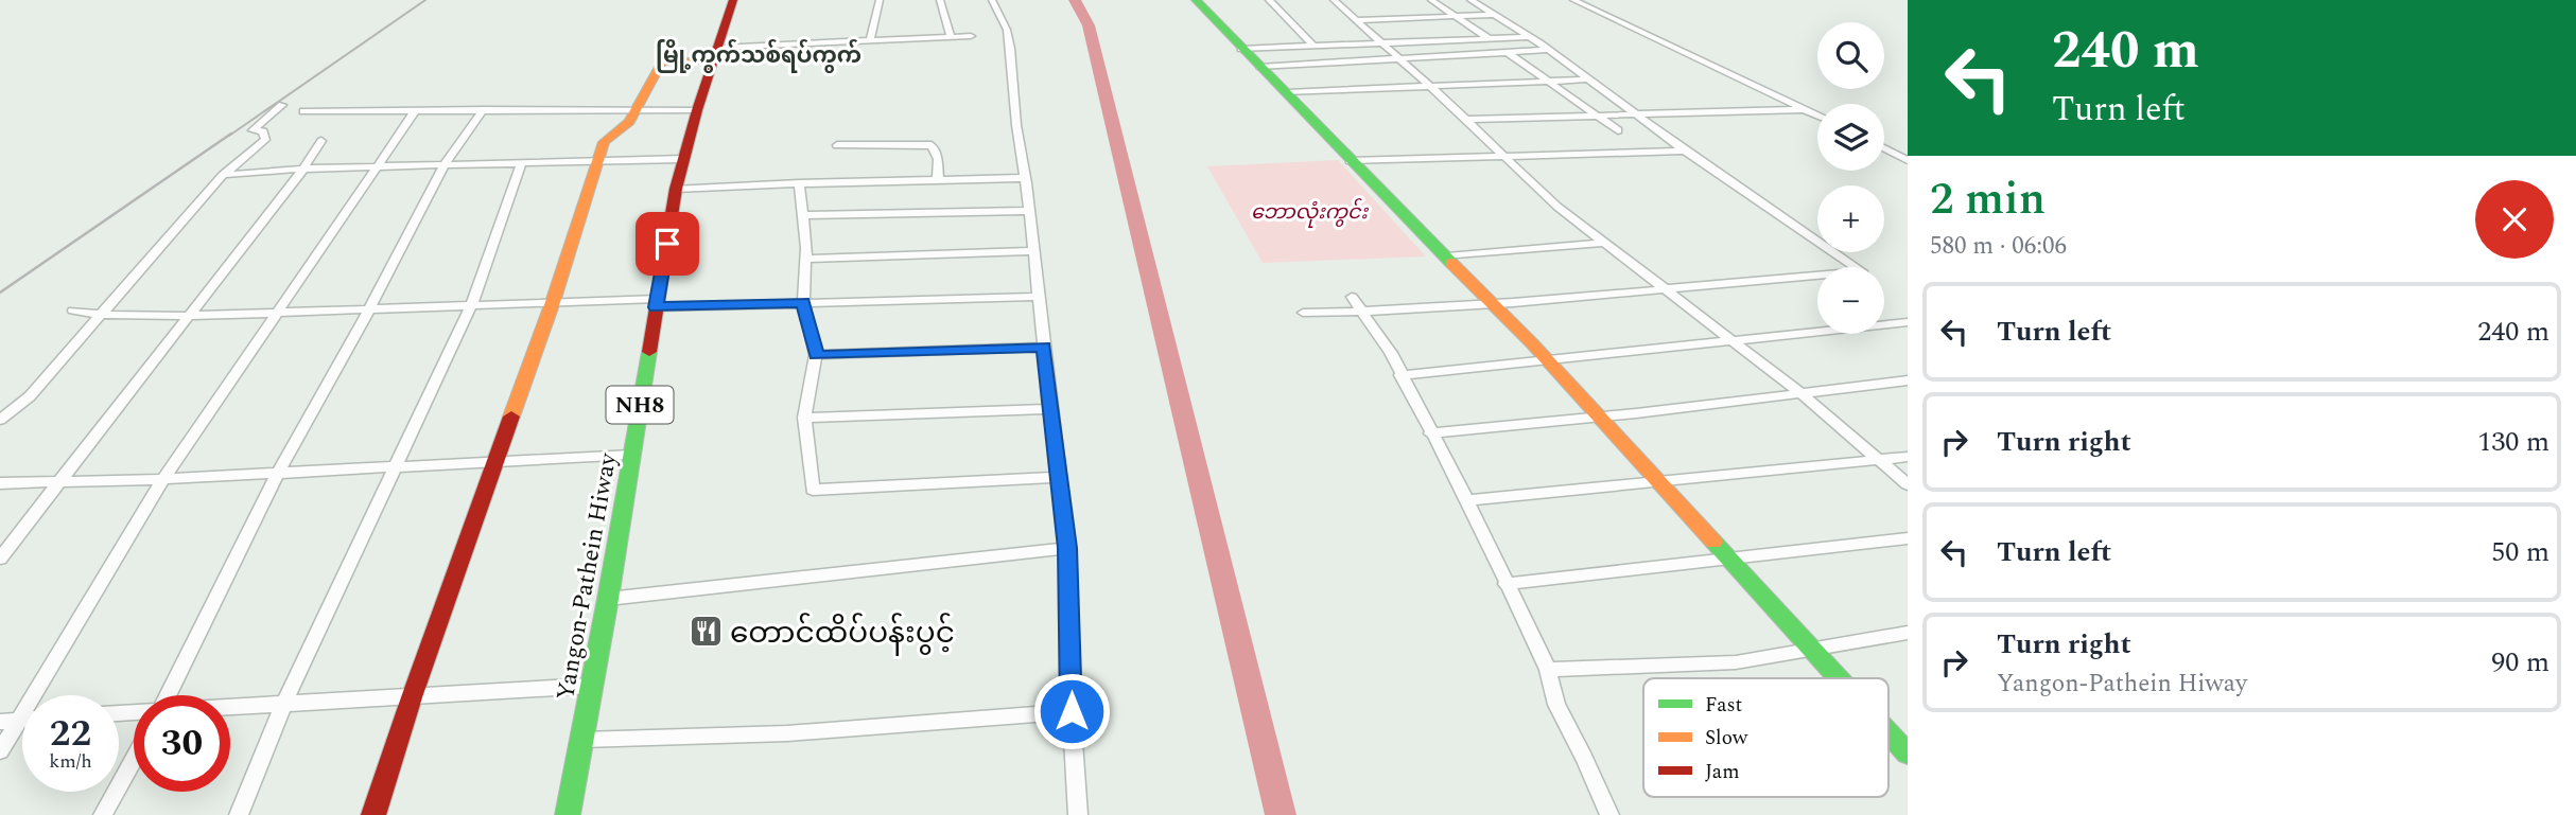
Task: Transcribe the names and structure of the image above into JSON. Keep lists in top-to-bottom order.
{
  "streets": {
    "main road": ["NH8", "Yangon-Pathein Hiway"]
  },
  "districts": ["မြို့ကွက်သစ်ရပ်ကွက်"],
  "parks": ["ဘောလုံးကွင်း"],
  "places": {
    "restaurant": ["တောင်ထိပ်ပန်းပွင့်"]
  },
  "legend": ["Fast", "Slow", "Jam"],
  "page": {
    "turn": ["240 m", "Turn left"],
    "map_buttons": ["+", "−"],
    "heading": ["2 min", "580 m · 06:06"],
    "list": [
      {
        "name": "Turn left",
        "value": "240 m"
      },
      {
        "name": "Turn right",
        "value": "130 m"
      },
      {
        "name": "Turn left",
        "value": "50 m"
      },
      {
        "name": "Turn right",
        "note": "Yangon-Pathein Hiway",
        "value": "90 m"
      }
    ],
    "speed": "22 km/h",
    "limit": "30"
  }
}
